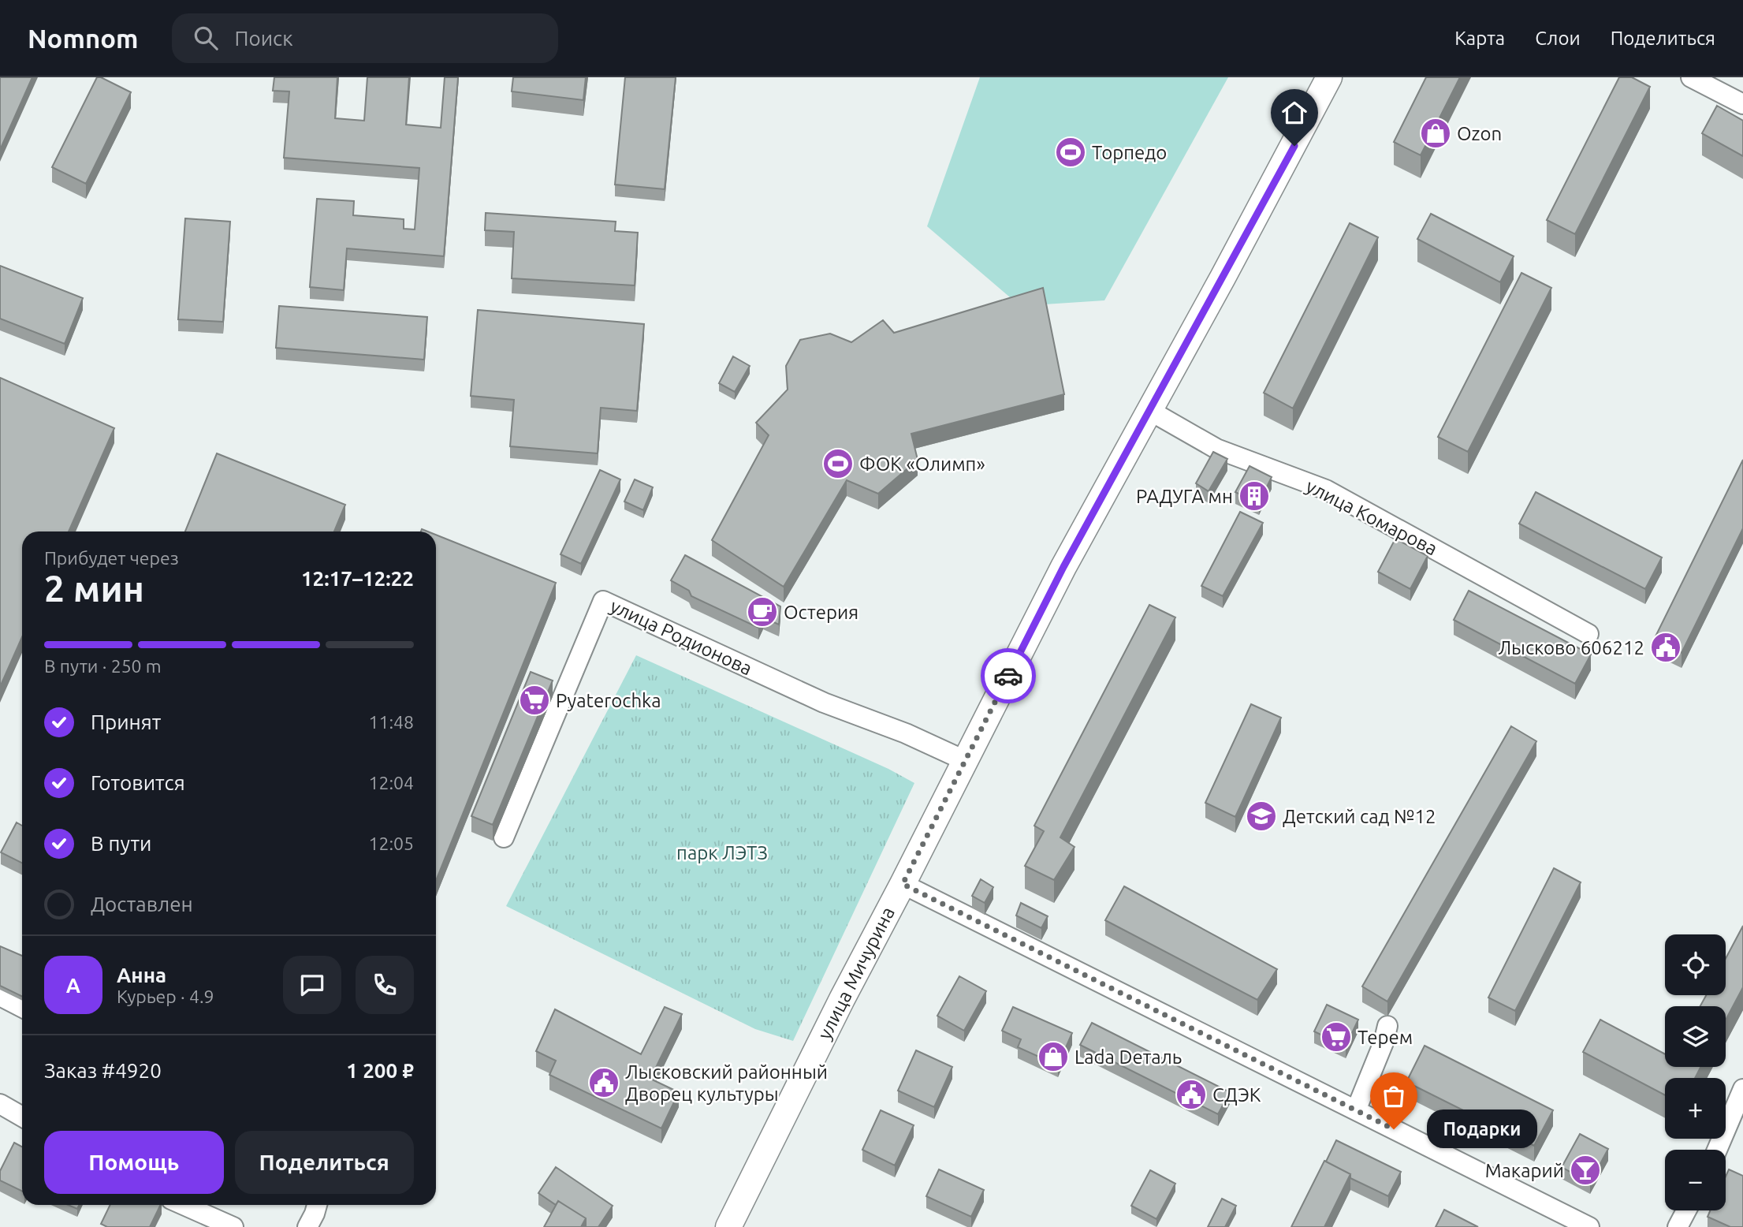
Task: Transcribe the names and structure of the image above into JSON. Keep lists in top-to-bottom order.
{
  "streets": {
    "main road": ["улица Мичурина"],
    "street": ["улица Комарова", "улица Родионова"]
  },
  "crossings": [
    ["улица Комарова", "улица Мичурина"],
    ["улица Родионова", "улица Мичурина"]
  ],
  "parks": ["парк ЛЭТЗ"],
  "places": {
    "shop": ["Ozon", "Lada Dеталь"],
    "sports": ["Торпедо", "ФОК «Олимп»"],
    "building": ["РАДУГА мн"],
    "cafe": ["Остерия"],
    "public building": ["Лысково 606212", "Лысковский районный Дворец культуры", "СДЭК"],
    "supermarket": ["Pyaterochka", "Терем"],
    "school or university": ["Детский сад №12"],
    "other": ["Подарки"],
    "bar": ["Макарий"]
  },
  "page": {
    "header": "Nomnom",
    "search": "Поиск",
    "nav": ["Карта", "Слои", "Поделиться"],
    "heading": ["2 мин", "Прибудет через", "12:17–12:22"],
    "panel": [
      "Анна",
      "Курьер · 4.9",
      "Заказ #4920",
      "1 200 ₽"
    ],
    "bar": "В пути · 250 m",
    "list": [
      ["Принят", "11:48"],
      ["Готовится", "12:04"],
      ["В пути", "12:05"],
      "Доставлен"
    ],
    "map_buttons": ["+", "−"],
    "round": "А",
    "bubble": "Подарки",
    "buttons": ["Помощь", "Поделиться"]
  }
}
